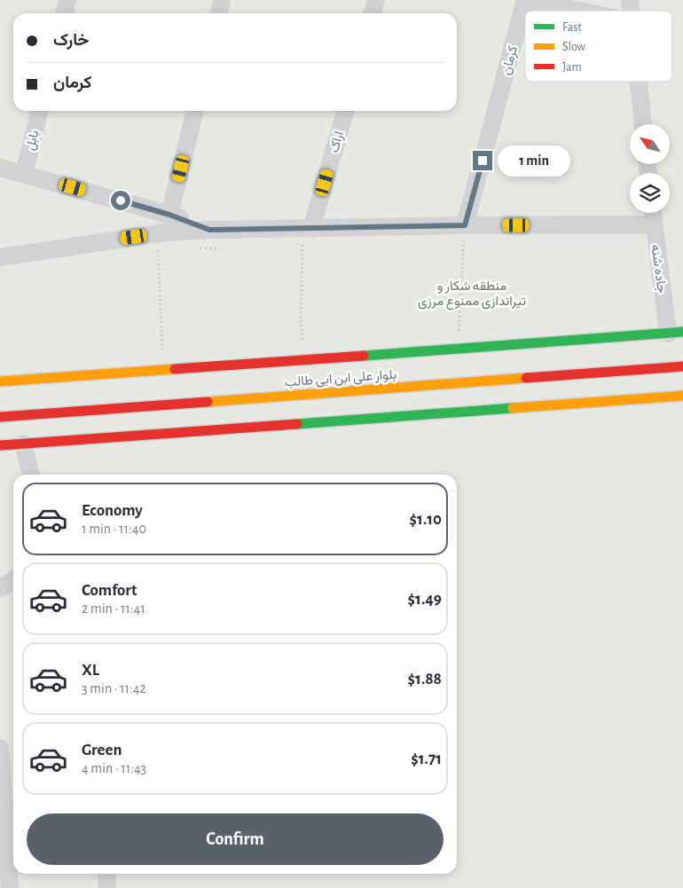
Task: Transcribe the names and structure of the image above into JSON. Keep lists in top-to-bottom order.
{
  "streets": {
    "main road": ["بلوار علی ابن ابی طالب"],
    "street": [
      "کرمان",
      "بابل",
      "اراک",
      "جاده شنه"
    ]
  },
  "crossings": [
    ["جاده شنه", "بلوار علی ابن ابی طالب"]
  ],
  "parks": ["منطقه شکار و تیراندازی ممنوع مرزی"],
  "legend": ["Fast", "Slow", "Jam"],
  "north": "top left",
  "page": {
    "banner": ["خارک", "کرمان"],
    "bubble": "1 min",
    "list": [
      {
        "name": "Economy",
        "note": "1 min · 11:40",
        "value": "$1.10"
      },
      {
        "name": "Comfort",
        "note": "2 min · 11:41",
        "value": "$1.49"
      },
      {
        "name": "XL",
        "note": "3 min · 11:42",
        "value": "$1.88"
      },
      {
        "name": "Green",
        "note": "4 min · 11:43",
        "value": "$1.71"
      }
    ],
    "buttons": "Confirm"
  }
}
